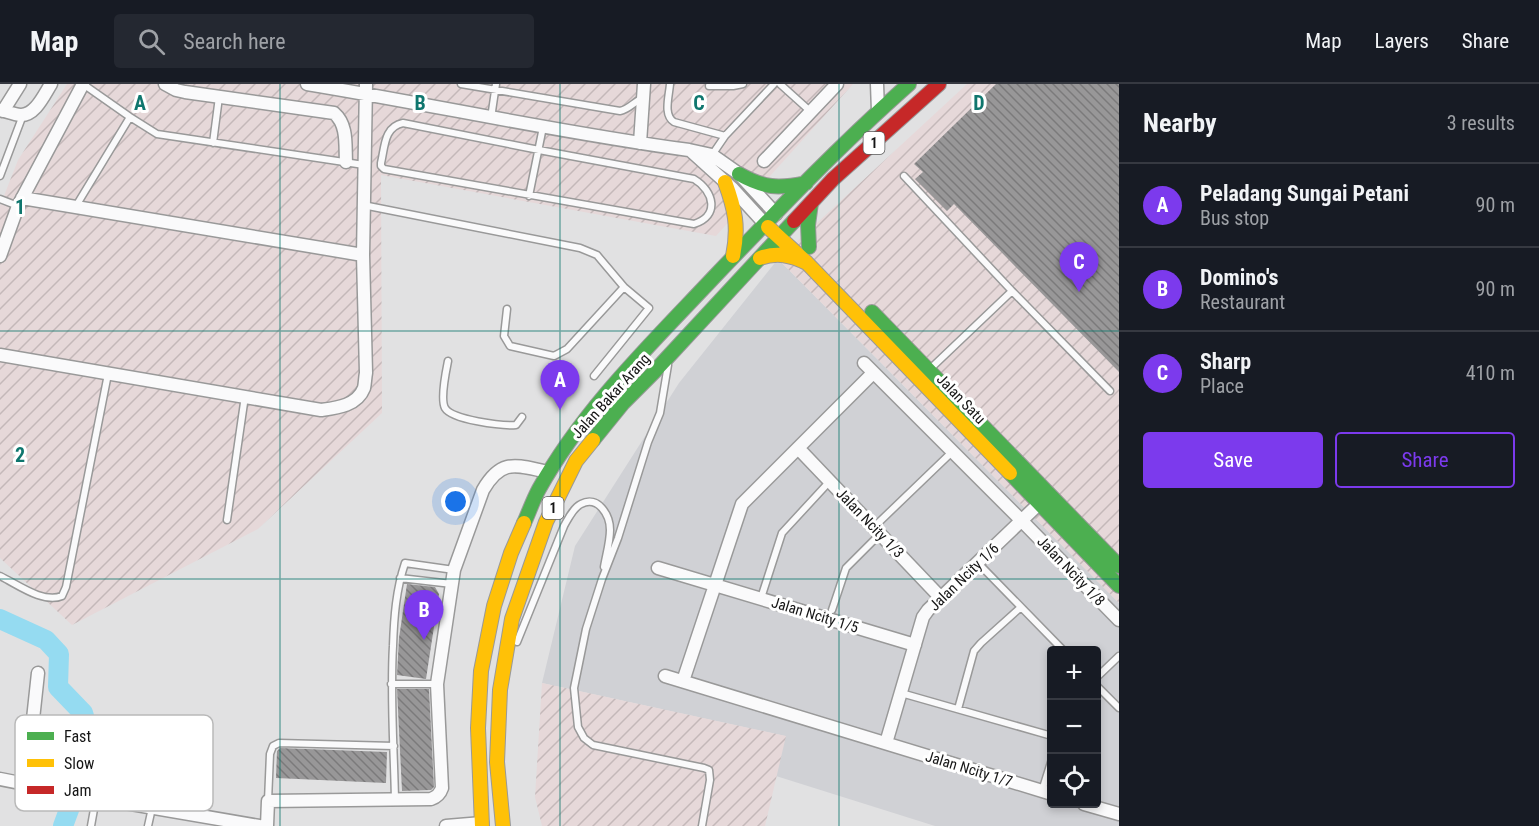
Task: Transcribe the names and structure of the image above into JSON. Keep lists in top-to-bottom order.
{
  "streets": {
    "main road": ["1", "Jalan Bakar Arang", "Jalan Satu"],
    "street": [
      "Jalan Ncity 1/3",
      "Jalan Ncity 1/8",
      "Jalan Ncity 1/6",
      "Jalan Ncity 1/5",
      "Jalan Ncity 1/7"
    ]
  },
  "crossings": [
    ["Jalan Bakar Arang", "Jalan Satu"],
    ["Jalan Satu", "Jalan Ncity 1/6"],
    ["Jalan Ncity 1/3", "Jalan Ncity 1/6"],
    ["Jalan Ncity 1/8", "Jalan Ncity 1/6"],
    ["Jalan Ncity 1/6", "Jalan Ncity 1/5"],
    ["Jalan Ncity 1/6", "Jalan Ncity 1/7"]
  ],
  "legend": ["Fast", "Slow", "Jam"],
  "page": {
    "header": "Map",
    "search": "Search here",
    "nav": ["Map", "Layers", "Share"],
    "heading": ["Nearby", "3 results"],
    "list": [
      {
        "mark": "A",
        "name": "Peladang Sungai Petani",
        "note": "Bus stop",
        "value": "90 m"
      },
      {
        "mark": "B",
        "name": "Domino's",
        "note": "Restaurant",
        "value": "90 m"
      },
      {
        "mark": "C",
        "name": "Sharp",
        "note": "Place",
        "value": "410 m"
      }
    ],
    "pins": ["C", "A", "B"],
    "buttons": ["Save", "Share"],
    "map_buttons": ["+", "−"]
  },
  "grid": {
    "columns": [
      "A",
      "B",
      "C",
      "D"
    ],
    "rows": ["1", "2"]
  }
}
